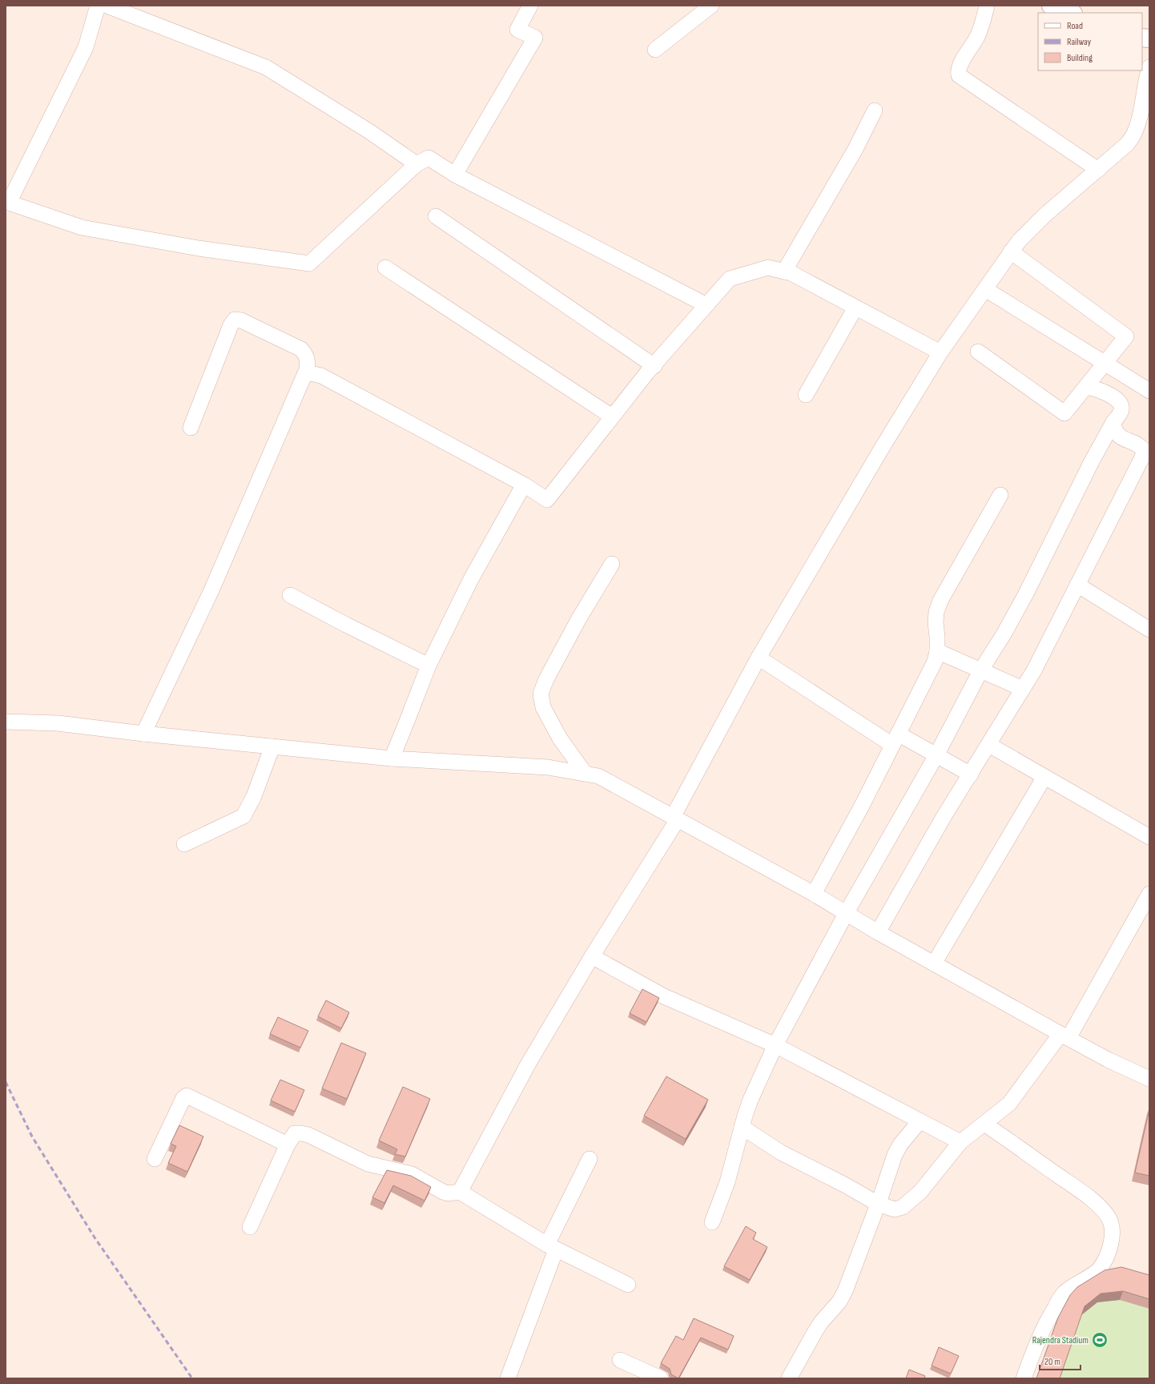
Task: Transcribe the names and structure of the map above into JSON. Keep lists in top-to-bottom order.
{
  "places": {
    "sports": ["Rajendra Stadium"]
  },
  "legend": ["Road", "Railway", "Building"],
  "scale_bar": "20 m"
}
